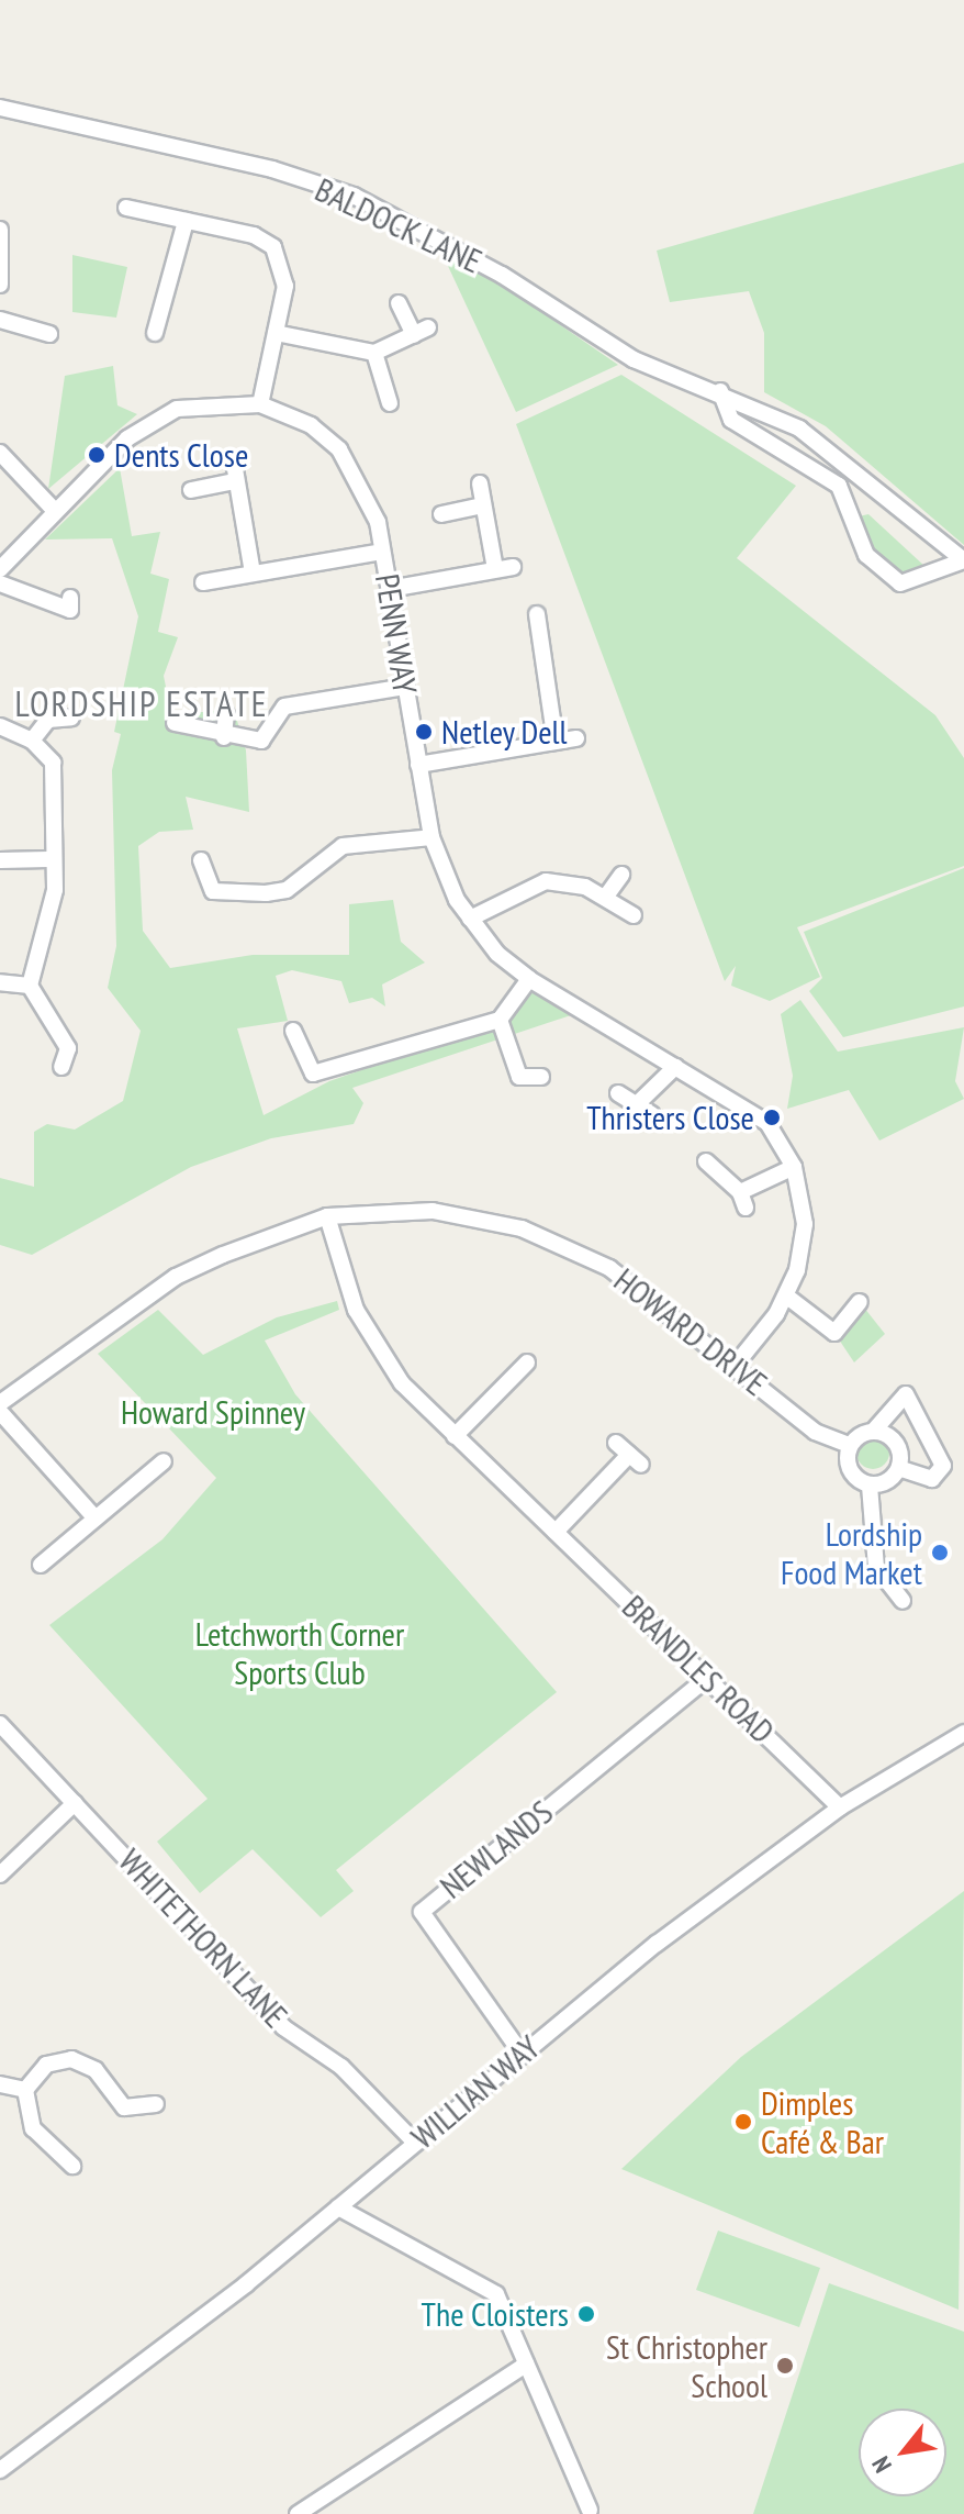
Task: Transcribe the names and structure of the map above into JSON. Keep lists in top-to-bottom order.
{
  "streets": {
    "street": [
      "BALDOCK LANE",
      "PENN WAY",
      "HOWARD DRIVE",
      "BRANDLES ROAD",
      "NEWLANDS",
      "WHITETHORN LANE",
      "WILLIAN WAY"
    ]
  },
  "crossings": [
    ["PENN WAY", "HOWARD DRIVE"],
    ["HOWARD DRIVE", "BRANDLES ROAD"],
    ["BRANDLES ROAD", "NEWLANDS"],
    ["BRANDLES ROAD", "WILLIAN WAY"],
    ["NEWLANDS", "WILLIAN WAY"],
    ["WHITETHORN LANE", "WILLIAN WAY"]
  ],
  "districts": ["LORDSHIP ESTATE"],
  "parks": ["Howard Spinney", "Letchworth Corner Sports Club"],
  "places": [
    "Dents Close",
    "Netley Dell",
    "Thristers Close",
    "Lordship Food Market",
    "Dimples Café & Bar",
    "The Cloisters",
    "St Christopher School"
  ],
  "north": "bottom left"
}
